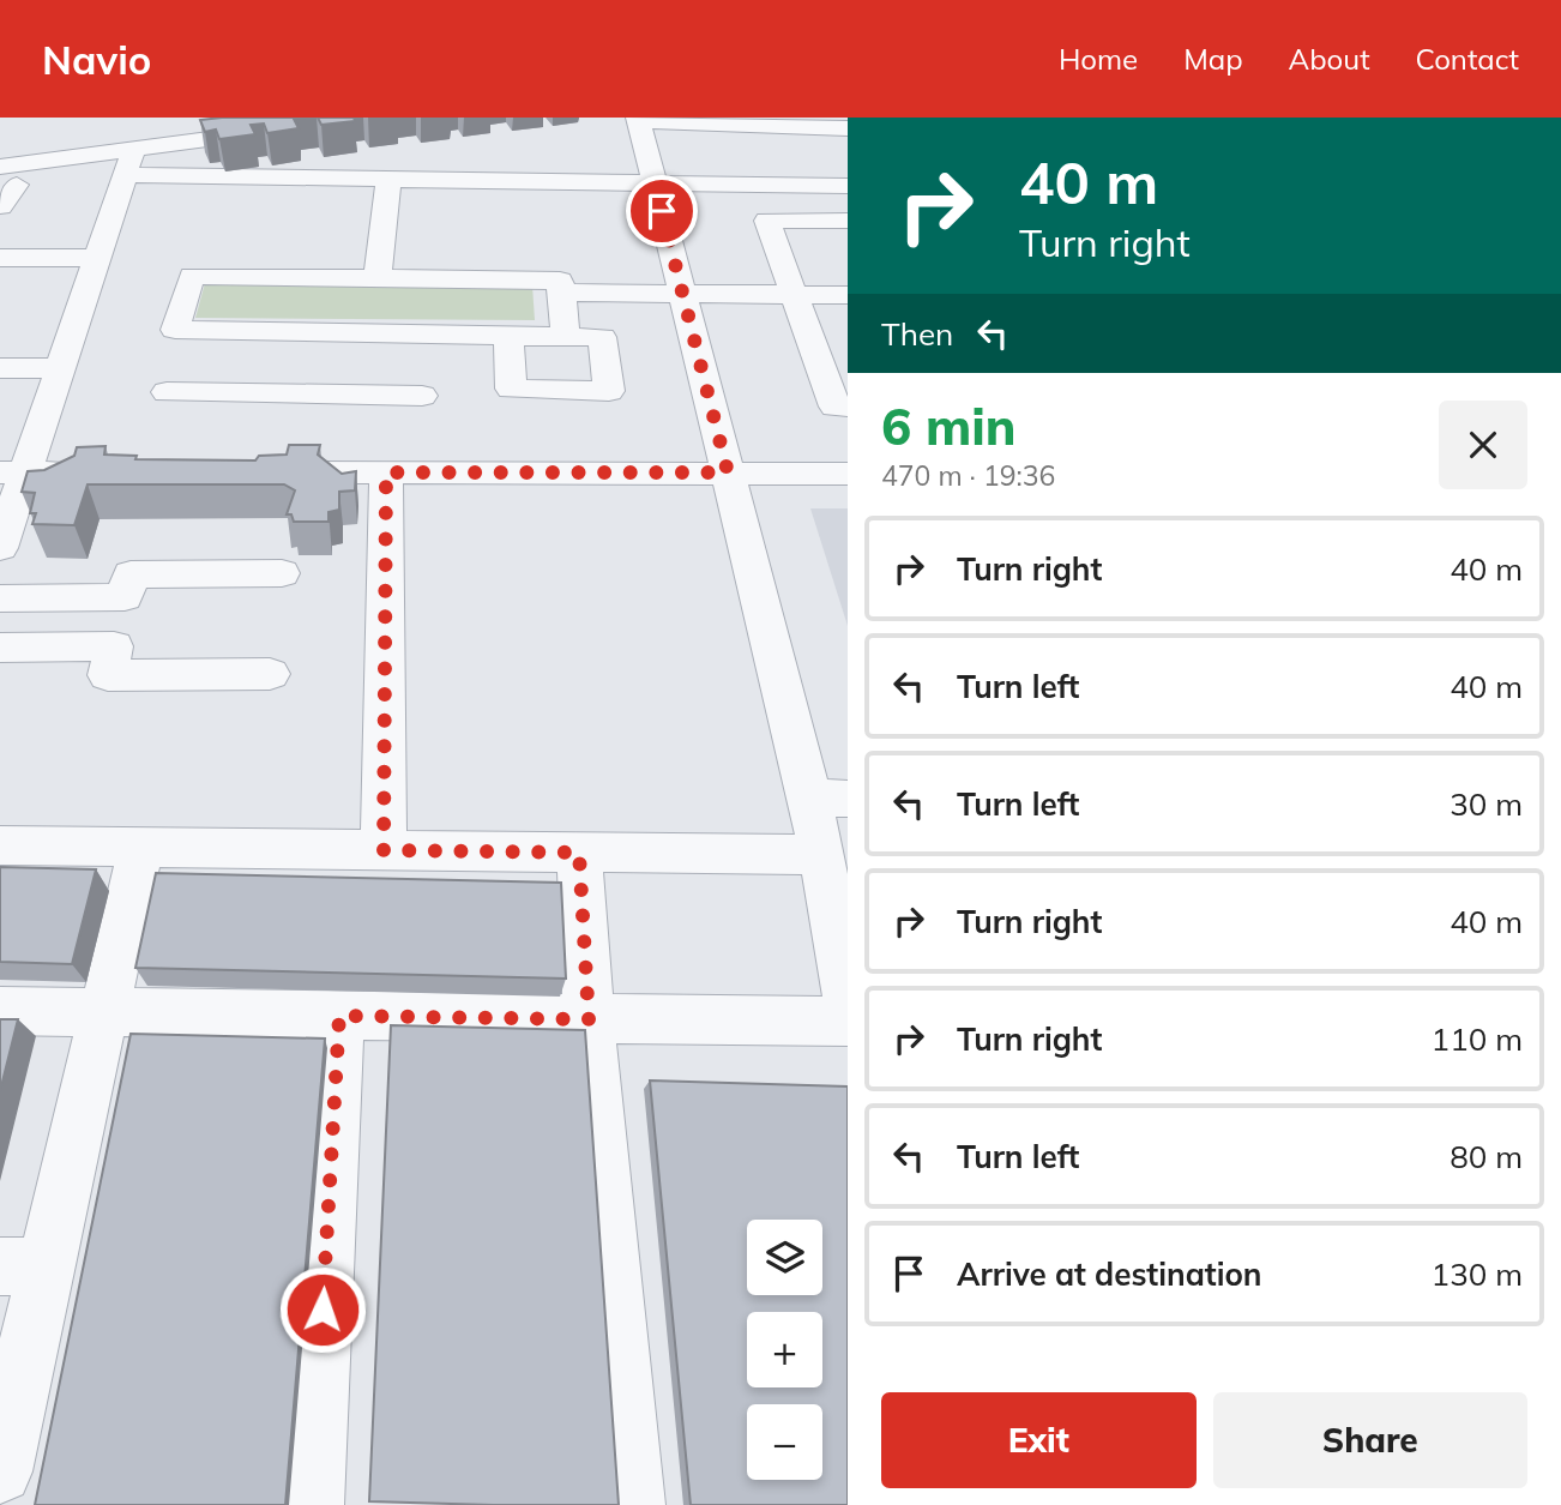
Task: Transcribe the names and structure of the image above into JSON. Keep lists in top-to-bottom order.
{
  "page": {
    "header": "Navio",
    "nav": [
      "Home",
      "Map",
      "About",
      "Contact"
    ],
    "turn": ["40 m", "Turn right"],
    "then": "Then",
    "heading": ["6 min", "470 m · 19:36"],
    "list": [
      {
        "name": "Turn right",
        "value": "40 m"
      },
      {
        "name": "Turn left",
        "value": "40 m"
      },
      {
        "name": "Turn left",
        "value": "30 m"
      },
      {
        "name": "Turn right",
        "value": "40 m"
      },
      {
        "name": "Turn right",
        "value": "110 m"
      },
      {
        "name": "Turn left",
        "value": "80 m"
      },
      {
        "name": "Arrive at destination",
        "value": "130 m"
      }
    ],
    "map_buttons": ["+", "−"],
    "buttons": ["Exit", "Share"]
  }
}
